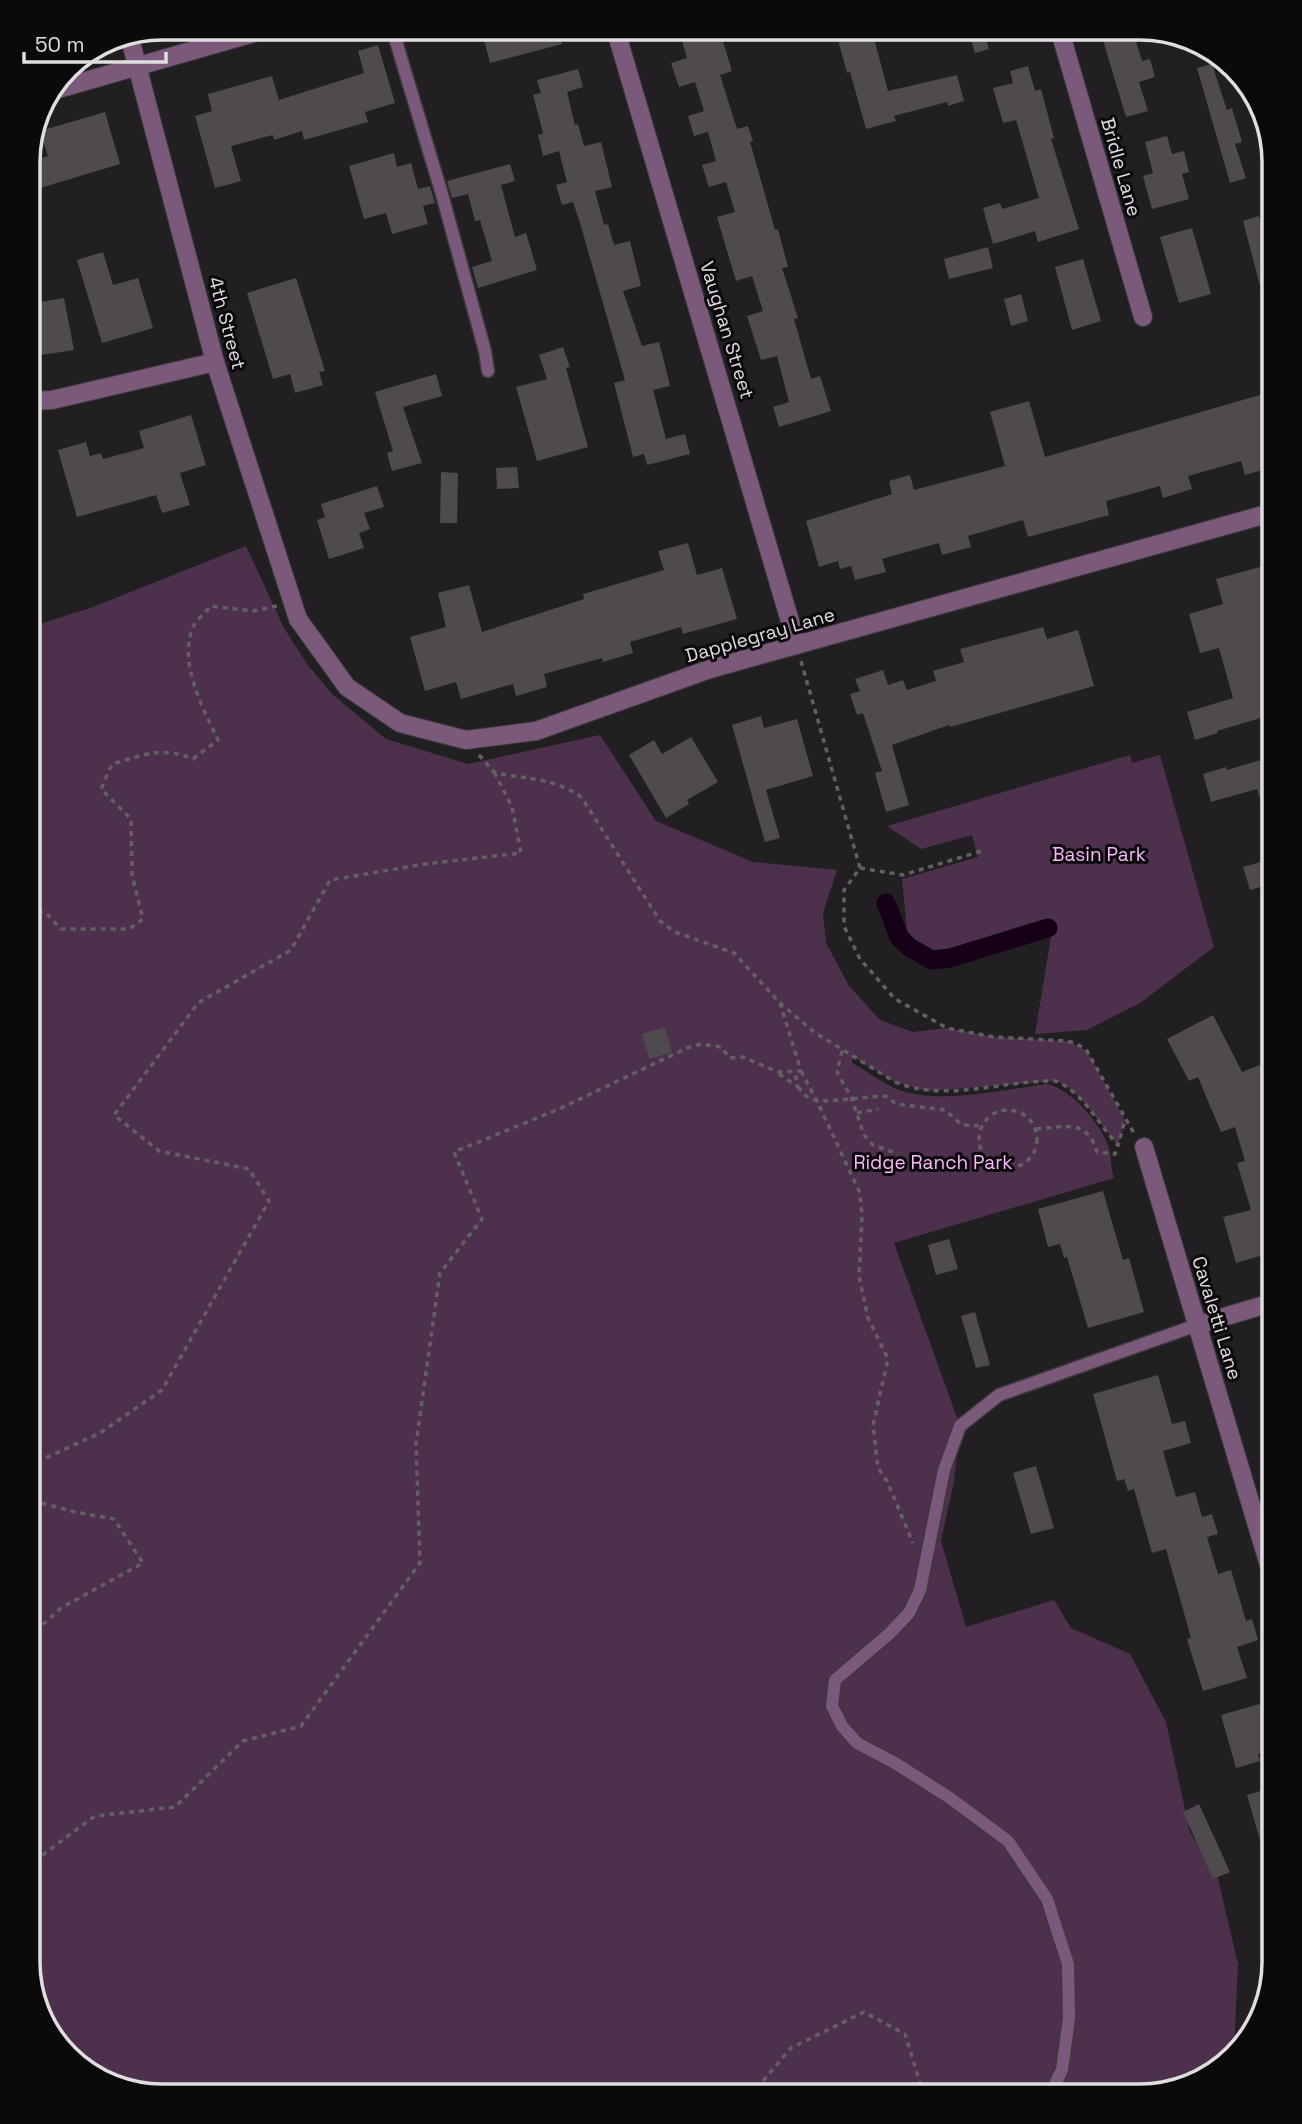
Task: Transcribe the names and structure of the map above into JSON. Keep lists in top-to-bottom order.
{
  "streets": {
    "street": [
      "Bridle Lane",
      "4th Street",
      "Vaughan Street",
      "Dapplegray Lane",
      "Cavaletti Lane"
    ]
  },
  "crossings": [
    ["4th Street", "Dapplegray Lane"],
    ["Vaughan Street", "Dapplegray Lane"]
  ],
  "parks": ["Basin Park", "Ridge Ranch Park"],
  "scale_bar": "50 m"
}
